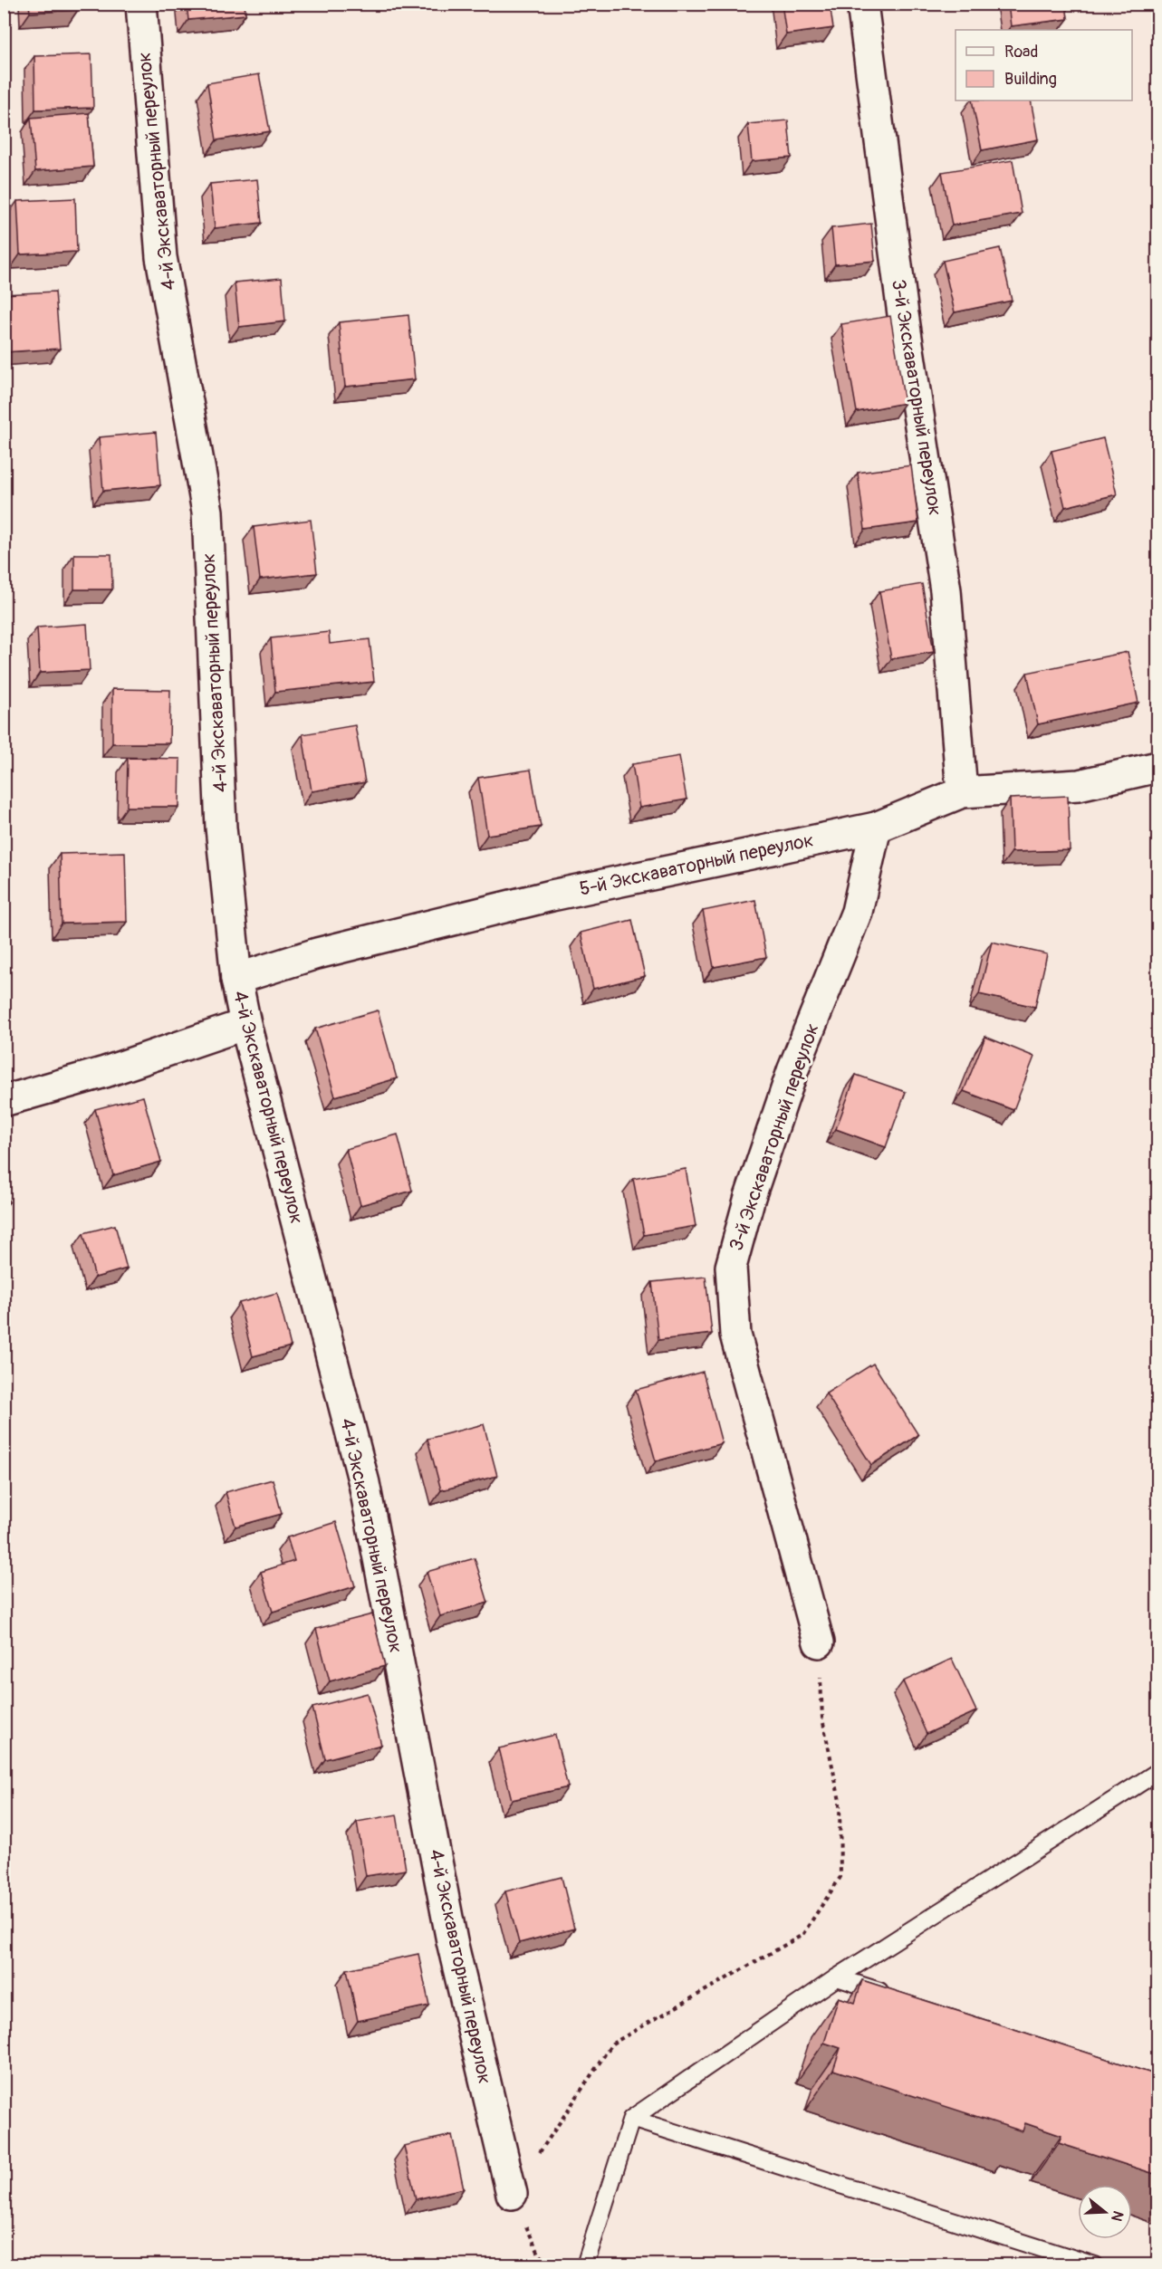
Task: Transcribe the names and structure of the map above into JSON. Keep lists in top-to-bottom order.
{
  "streets": {
    "street": ["4-й Экскаваторный переулок", "3-й Экскаваторный переулок", "5-й Экскаваторный переулок"]
  },
  "crossings": [
    ["4-й Экскаваторный переулок", "5-й Экскаваторный переулок"],
    ["3-й Экскаваторный переулок", "5-й Экскаваторный переулок"]
  ],
  "legend": ["Road", "Building"],
  "north": "right"
}
